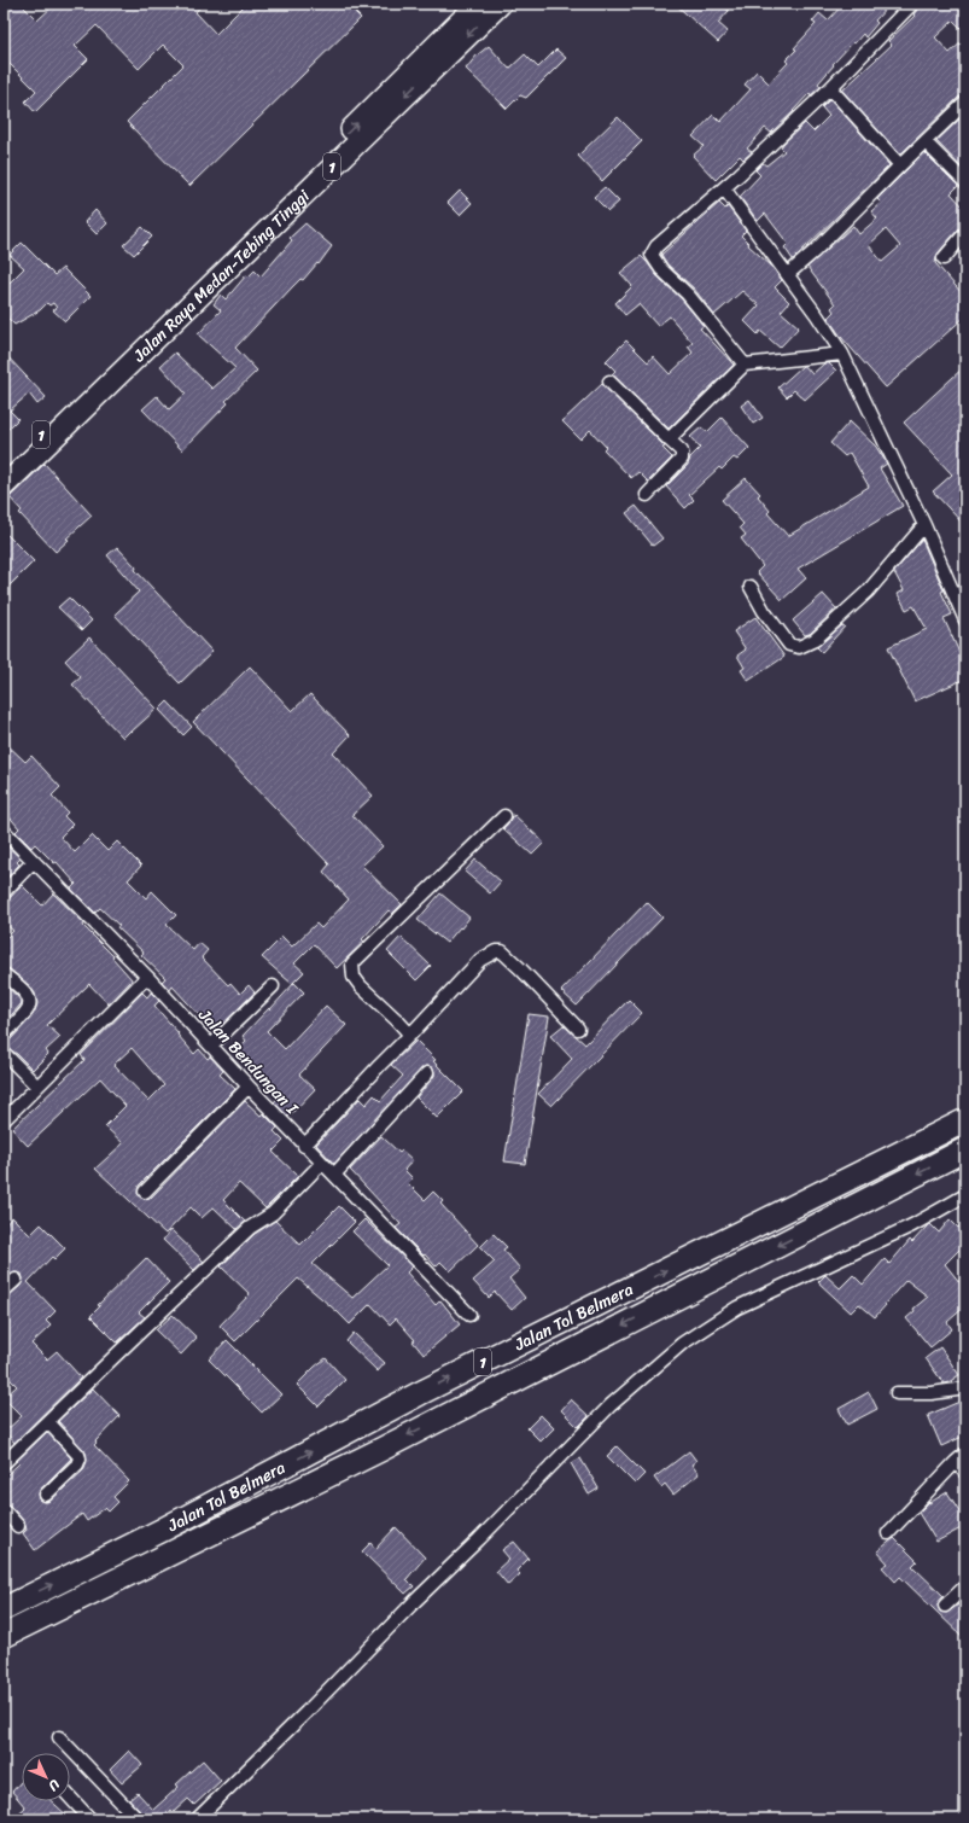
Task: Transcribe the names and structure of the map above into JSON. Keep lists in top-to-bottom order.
{
  "streets": {
    "highway": ["1", "Jalan Raya Medan-Tebing Tinggi", "Jalan Tol Belmera"],
    "street": ["Jalan Bendungan I"]
  },
  "north": "bottom right"
}
